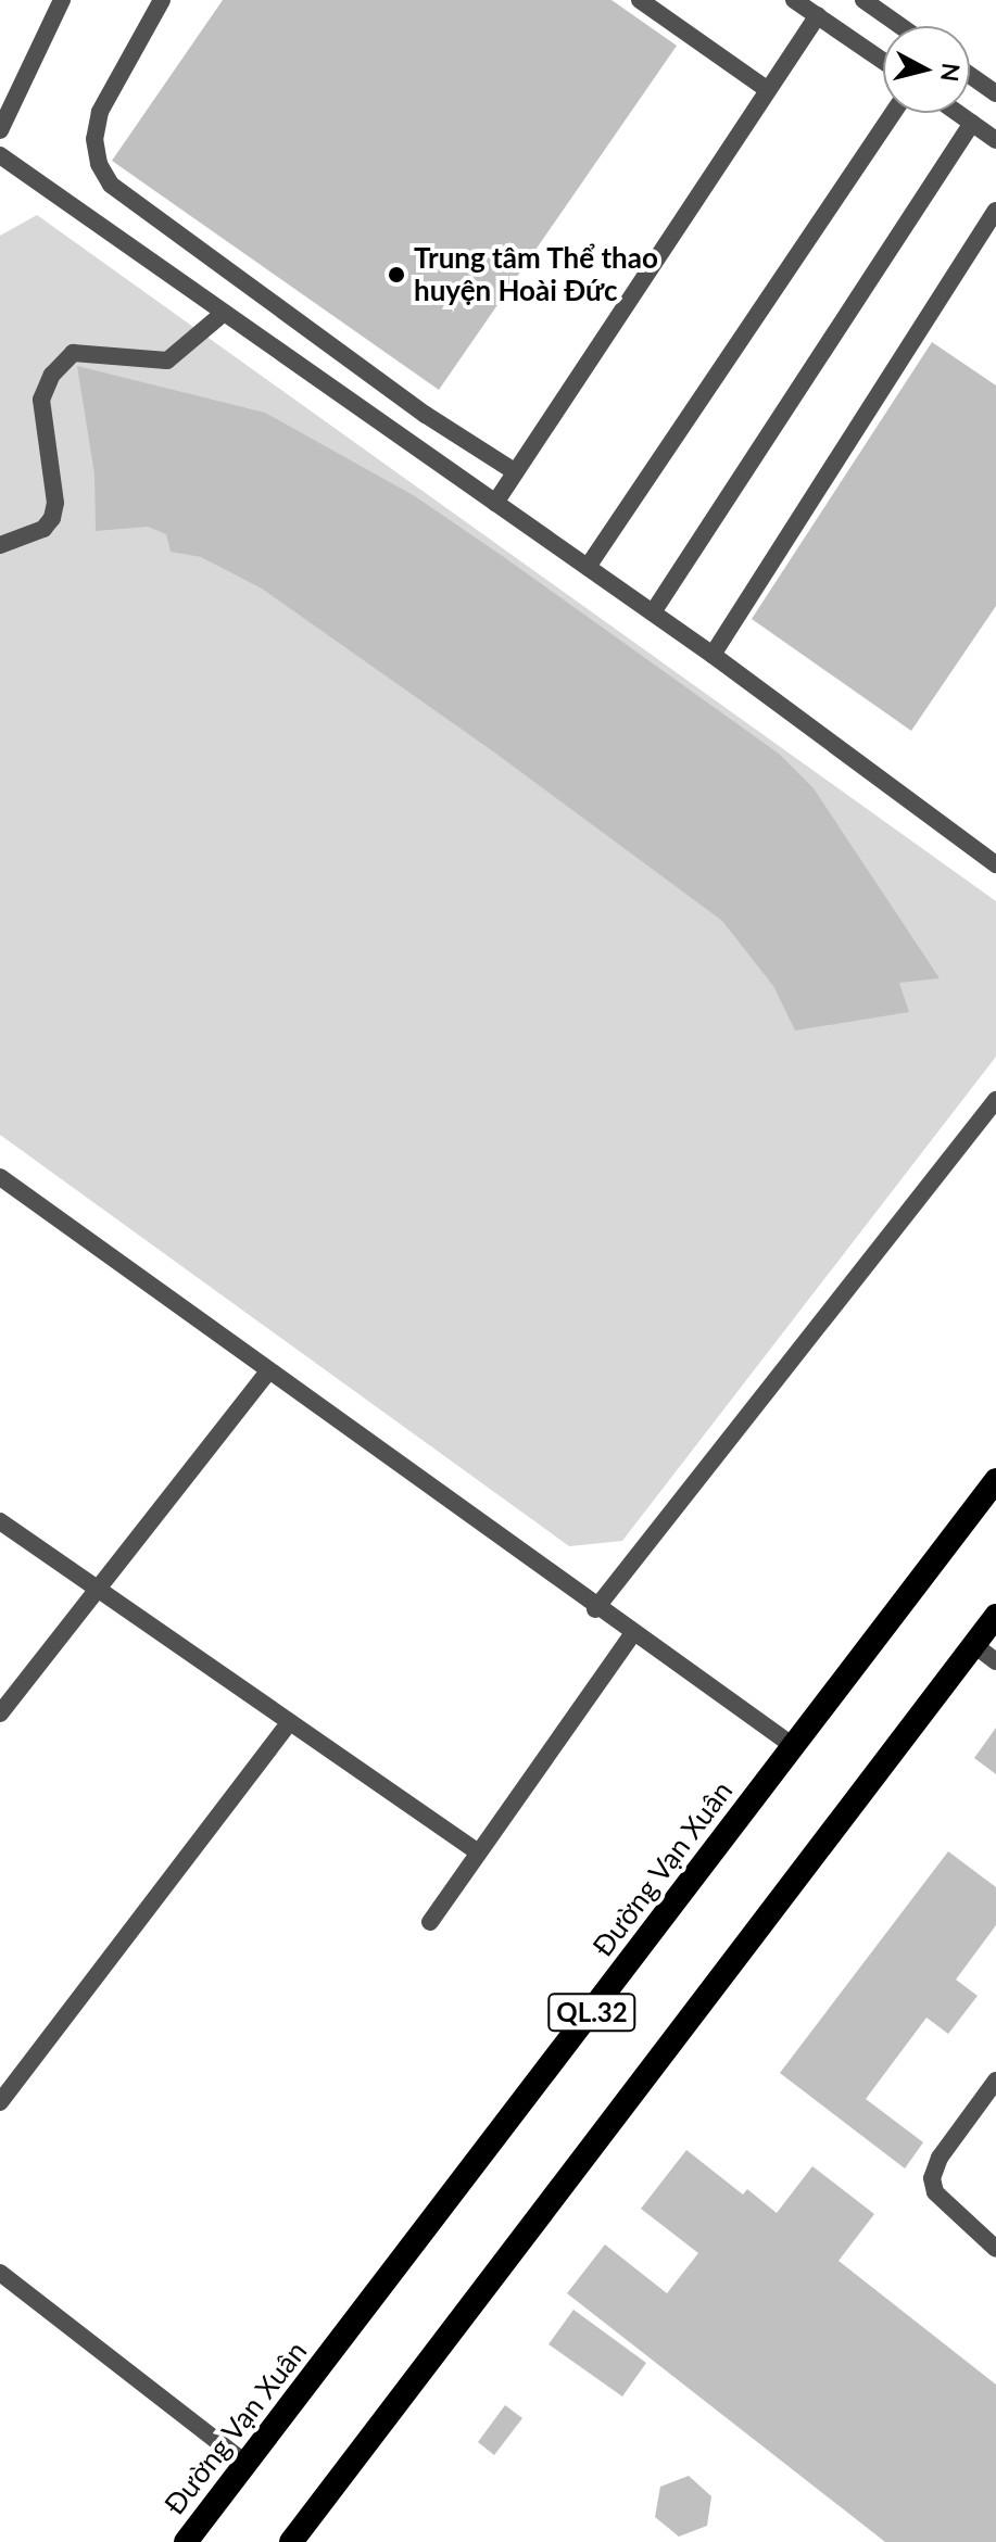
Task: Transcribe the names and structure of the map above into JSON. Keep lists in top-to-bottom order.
{
  "streets": {
    "highway": ["Đường Vạn Xuân", "QL.32"]
  },
  "places": ["Trung tâm Thể thao huyện Hoài Đức"],
  "north": "right"
}
